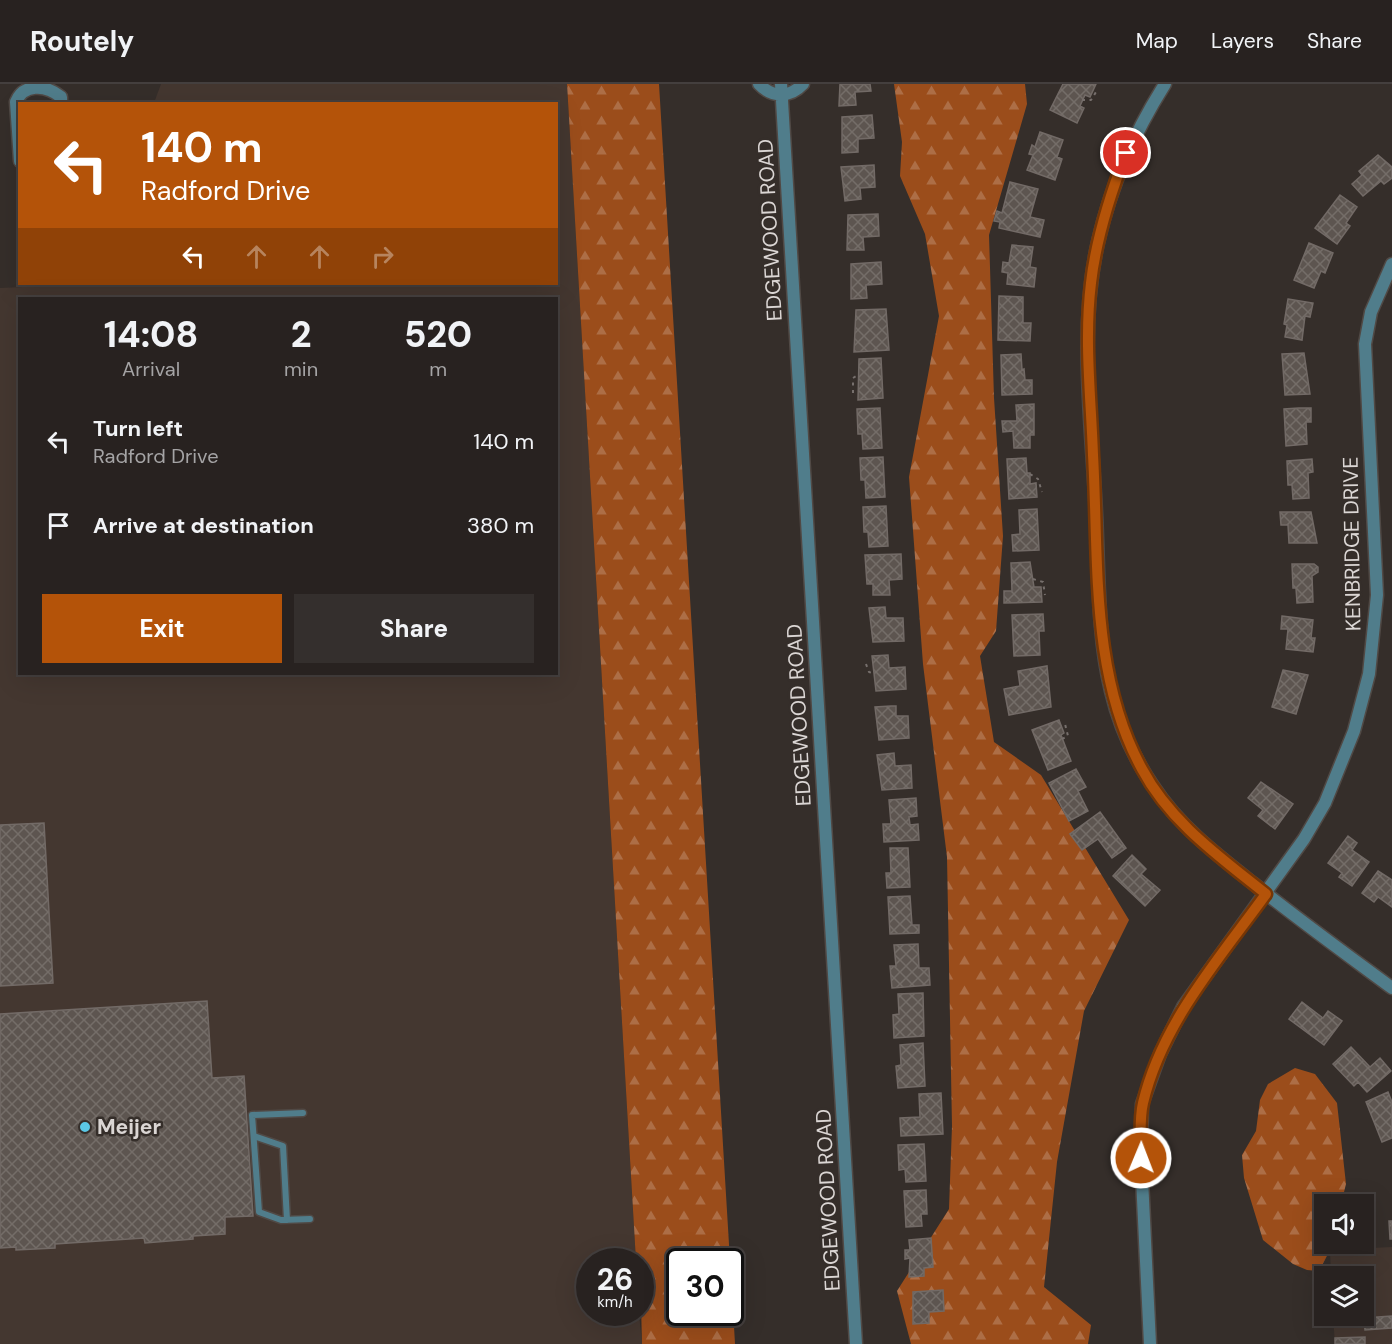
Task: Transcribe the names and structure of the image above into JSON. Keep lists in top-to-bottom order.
{
  "streets": {
    "street": ["EDGEWOOD ROAD", "KENBRIDGE DRIVE"]
  },
  "places": ["Meijer"],
  "page": {
    "header": "Routely",
    "nav": ["Map", "Layers", "Share"],
    "turn": ["140 m", "Radford Drive"],
    "eta": [
      "14:08",
      "Arrival",
      "2",
      "min",
      "520",
      "m"
    ],
    "list": [
      {
        "name": "Turn left",
        "note": "Radford Drive",
        "value": "140 m"
      },
      {
        "name": "Arrive at destination",
        "value": "380 m"
      }
    ],
    "buttons": ["Exit", "Share"],
    "speed": "26 km/h",
    "limit": "30"
  }
}
